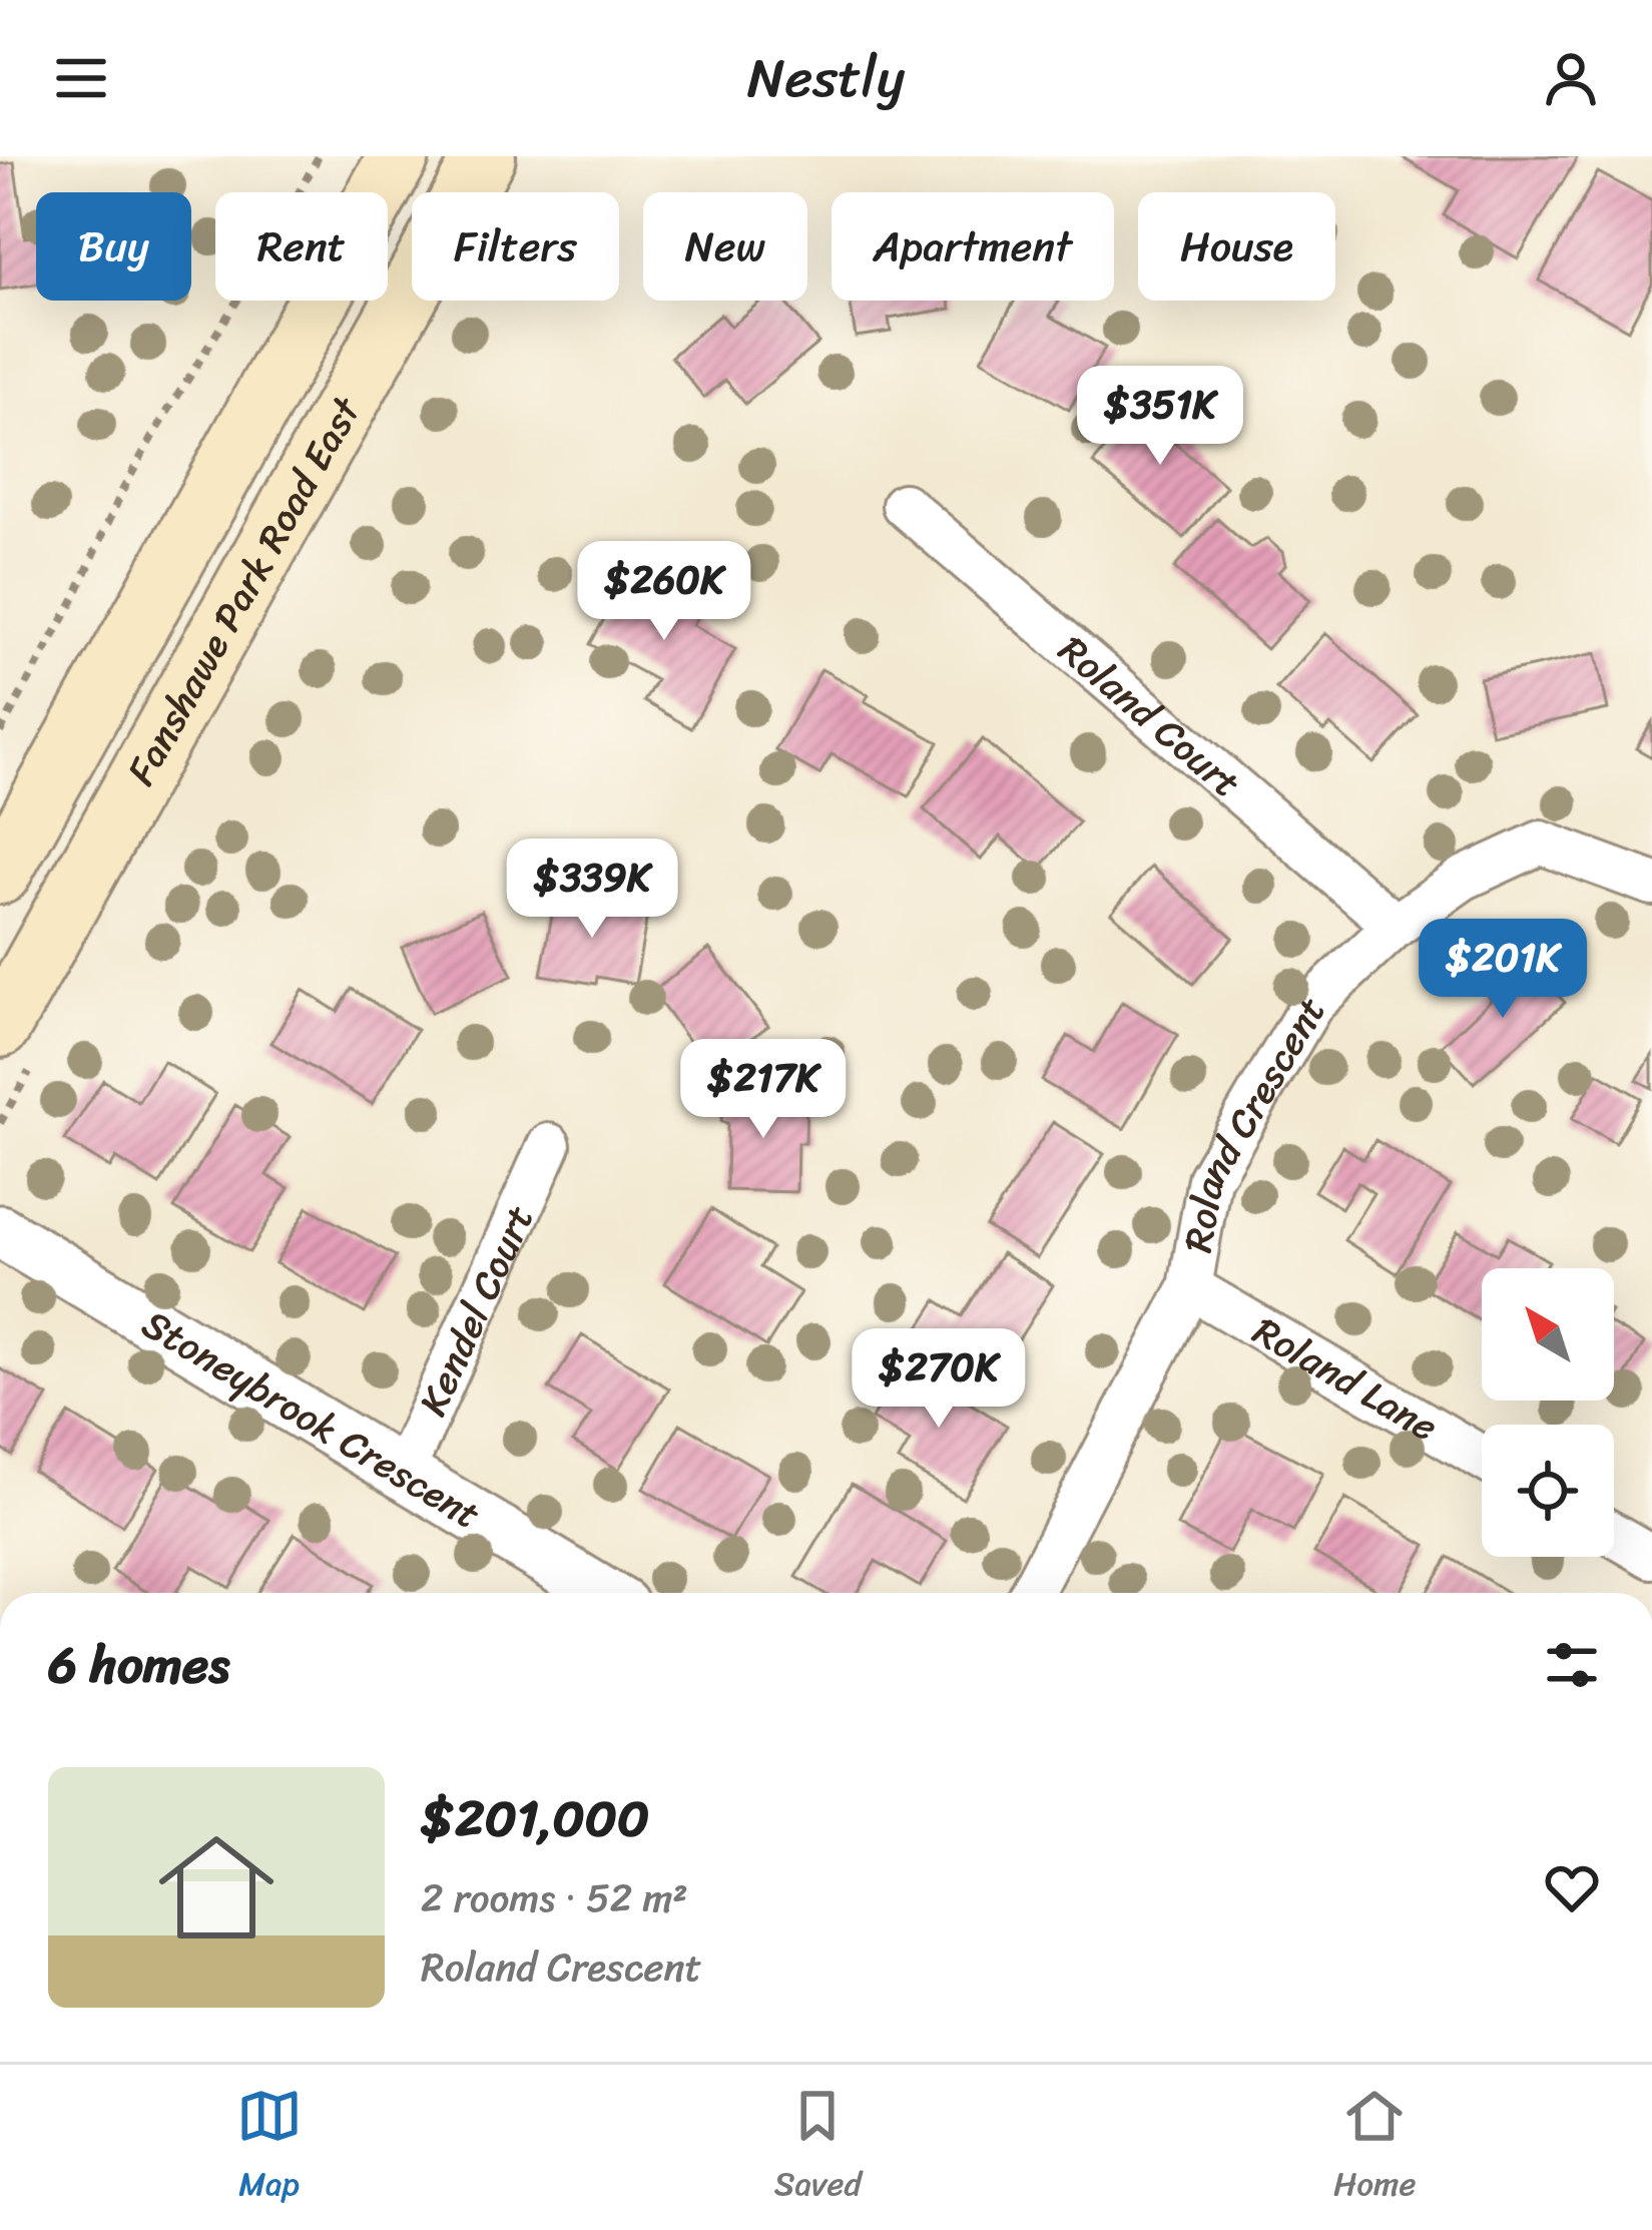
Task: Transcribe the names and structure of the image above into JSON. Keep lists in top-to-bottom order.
{
  "streets": {
    "main road": ["Fanshawe Park Road East"],
    "street": [
      "Roland Court",
      "Roland Crescent",
      "Kendel Court",
      "Roland Lane",
      "Stoneybrook Crescent"
    ]
  },
  "crossings": [
    ["Roland Court", "Roland Crescent"],
    ["Roland Crescent", "Roland Lane"],
    ["Kendel Court", "Stoneybrook Crescent"]
  ],
  "north": "top left",
  "page": {
    "header": "Nestly",
    "chip": [
      "Buy",
      "Rent",
      "Filters",
      "New",
      "Apartment",
      "House"
    ],
    "price": [
      "$351K",
      "$260K",
      "$339K",
      "$201K",
      "$217K",
      "$270K"
    ],
    "heading": "6 homes",
    "list": [
      {
        "name": "$201,000",
        "note": "2 rooms · 52 m² · Roland Crescent"
      }
    ],
    "tabs": ["Map", "Saved", "Home"]
  }
}
